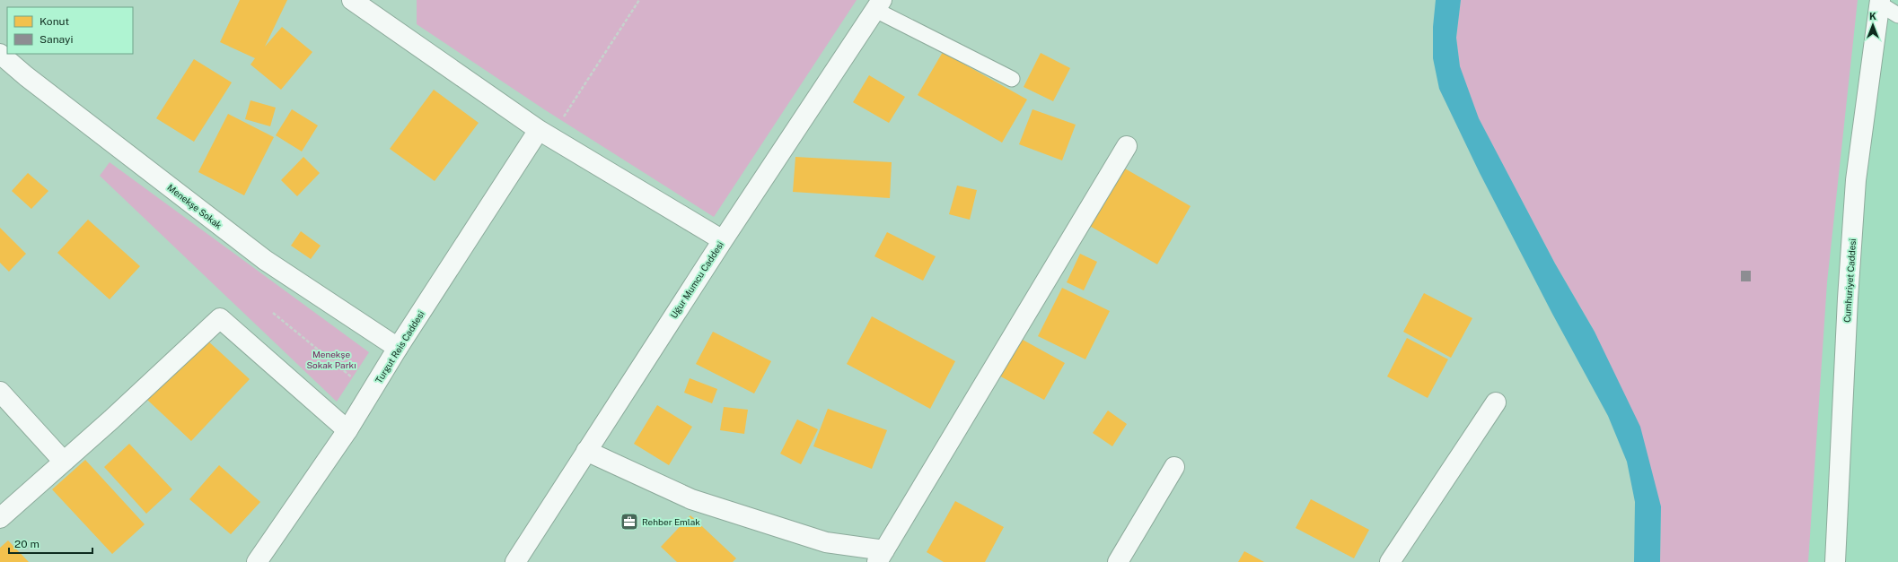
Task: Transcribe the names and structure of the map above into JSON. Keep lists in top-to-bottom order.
{
  "streets": {
    "street": [
      "Menekşe Sokak",
      "Uğur Mumcu Caddesi",
      "Cumhuriyet Caddesi",
      "Turgut Reis Caddesi"
    ]
  },
  "crossings": [
    ["Menekşe Sokak", "Turgut Reis Caddesi"]
  ],
  "parks": ["Menekşe Sokak Parkı"],
  "places": {
    "office": ["Rehber Emlak"]
  },
  "legend": ["Konut", "Sanayi"],
  "scale_bar": "20 m",
  "north": "top"
}
